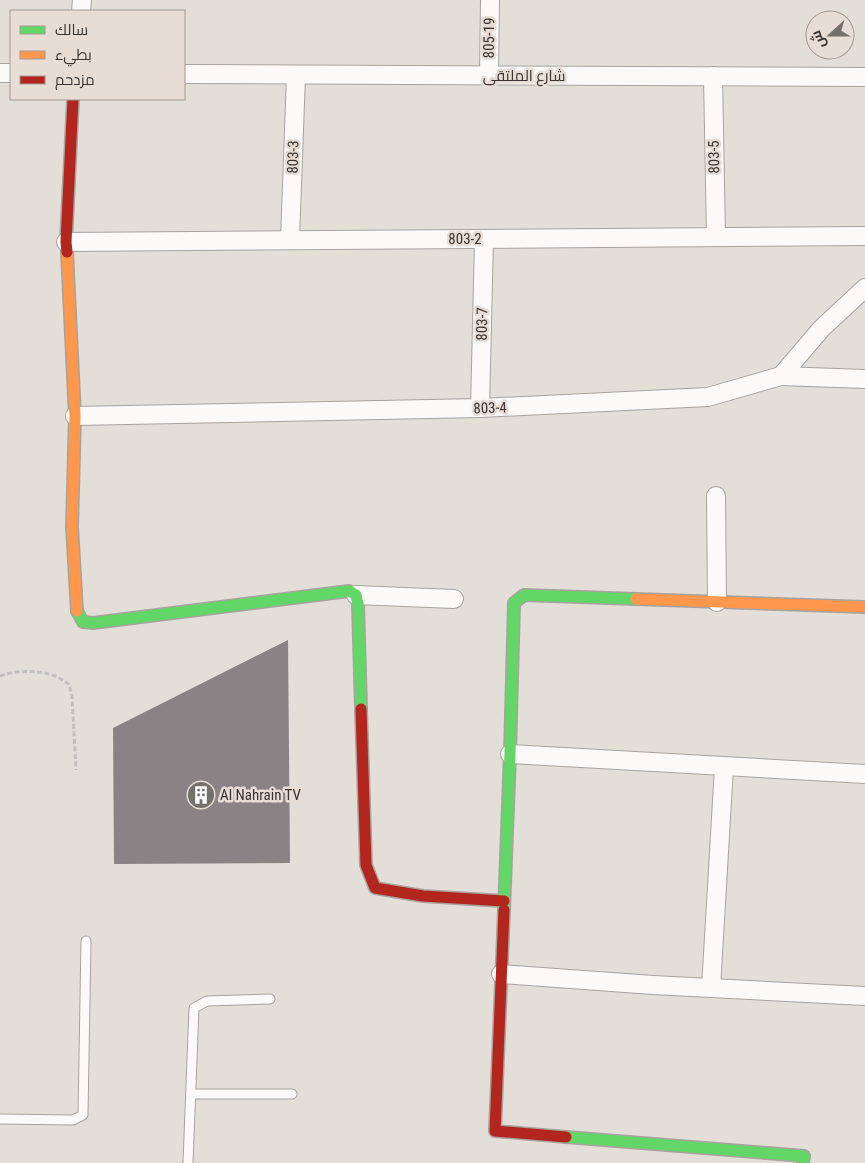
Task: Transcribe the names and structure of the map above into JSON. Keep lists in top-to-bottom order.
{
  "streets": {
    "street": [
      "805-19",
      "شارع الملتقى",
      "803-3",
      "803-5",
      "803-2",
      "803-7",
      "803-4"
    ]
  },
  "crossings": [
    ["805-19", "شارع الملتقى"],
    ["شارع الملتقى", "803-3"],
    ["شارع الملتقى", "803-5"],
    ["803-3", "803-2"],
    ["803-5", "803-2"],
    ["803-2", "803-7"],
    ["803-7", "803-4"]
  ],
  "places": {
    "building": ["Al Nahrain TV"]
  },
  "legend": ["سالك", "بطيء", "مزدحم"],
  "north": "left"
}
